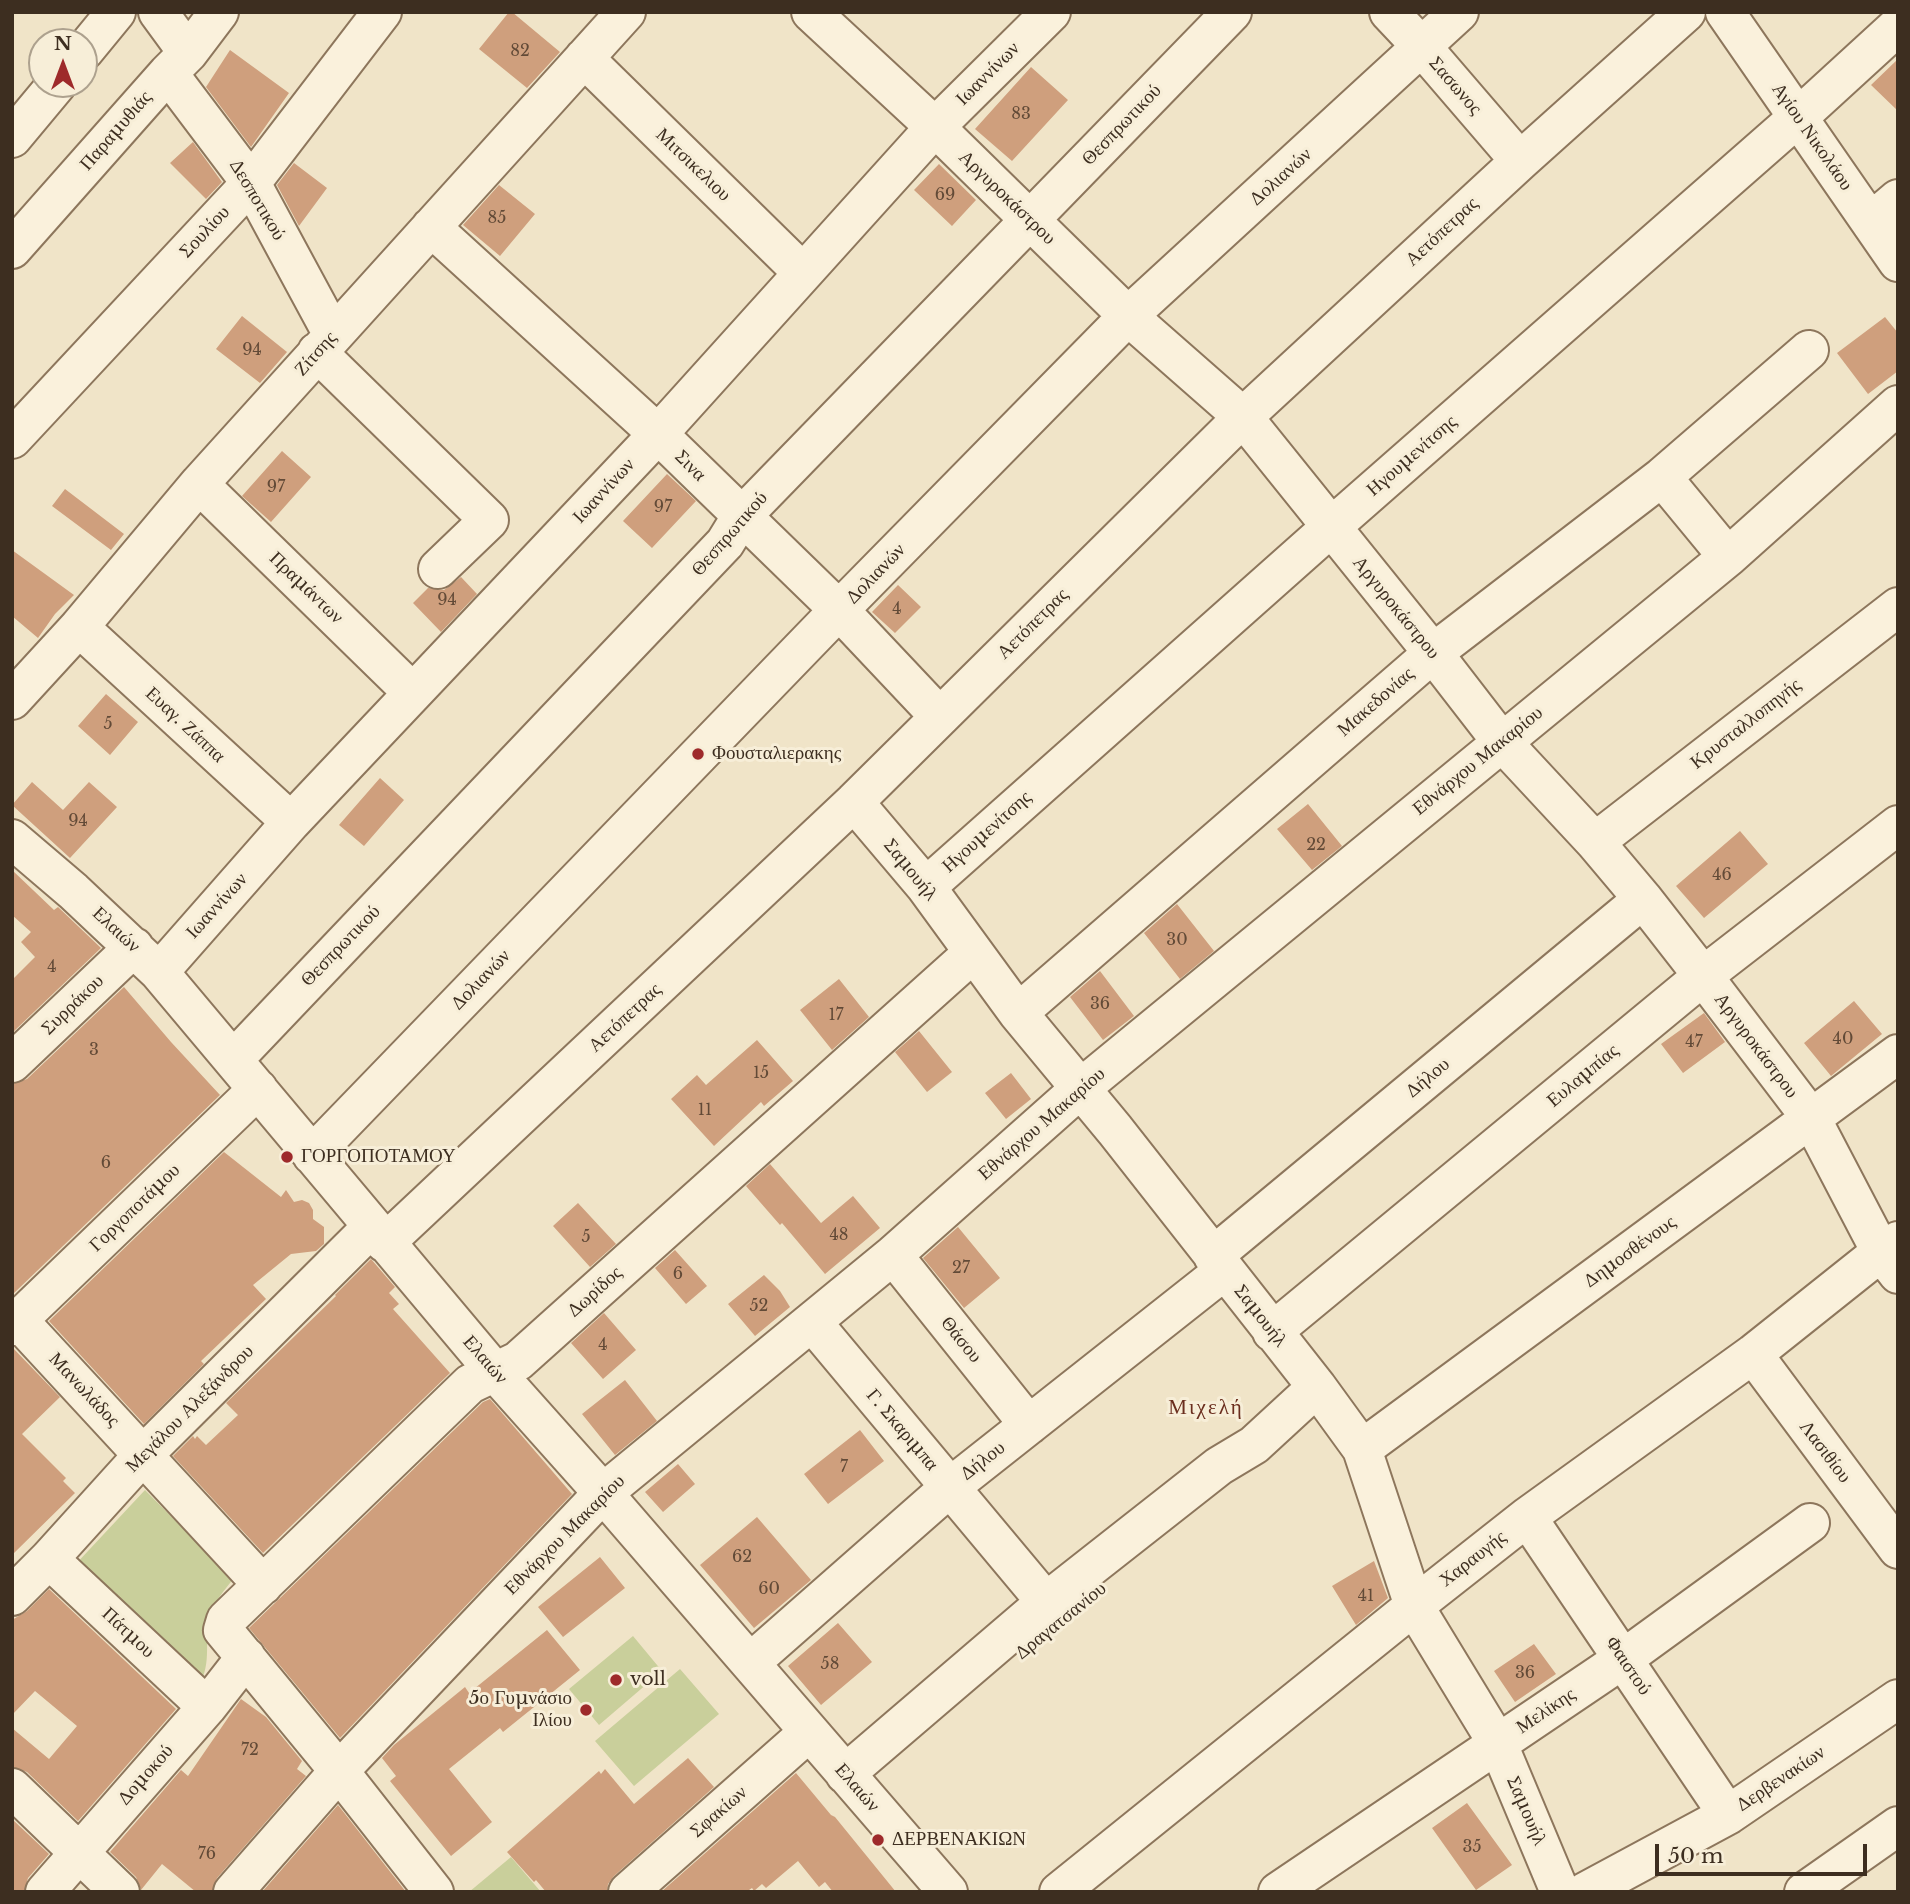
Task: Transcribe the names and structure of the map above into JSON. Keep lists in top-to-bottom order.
{
  "streets": {
    "street": [
      "Ιωαννίνων",
      "Σασωνος",
      "Θεσπρωτικού",
      "Παραμυθιάς",
      "Αγίου Νικολάου",
      "Μιτσικελιου",
      "Δολιανών",
      "Αργυροκάστρου",
      "Δεσποτικού",
      "Σουλίου",
      "Αετόπετρας",
      "Ζίτσης",
      "Ηγουμενίτσης",
      "Σινα",
      "Πραμάντων",
      "Μακεδονίας",
      "Κρυσταλλοπηγής",
      "Ευαγ. Ζάππα",
      "Εθνάρχου Μακαρίου",
      "Σαμουήλ",
      "Ελαιών",
      "Συρράκου",
      "Ευλαμπίας",
      "Δήλου",
      "Γοργοποτάμου",
      "Δημοσθένους",
      "Δωρίδος",
      "Θάσου",
      "Μανωλάδος",
      "Μεγάλου Αλεξάνδρου",
      "Γ. Σκαριμπα",
      "Λασιθίου",
      "Χαραυγής",
      "Δραγατσανίου",
      "Πάτμου",
      "Φαιστού",
      "Μελίκης",
      "Δομοκού",
      "Δερβενακίων",
      "Σφακίων"
    ]
  },
  "crossings": [
    ["Ιωαννίνων", "Μιτσικελιου"],
    ["Ιωαννίνων", "Αργυροκάστρου"],
    ["Ιωαννίνων", "Σινα"],
    ["Ιωαννίνων", "Πραμάντων"],
    ["Ιωαννίνων", "Ευαγ. Ζάππα"],
    ["Ιωαννίνων", "Ελαιών"],
    ["Ιωαννίνων", "Συρράκου"],
    ["Σασωνος", "Δολιανών"],
    ["Σασωνος", "Αετόπετρας"],
    ["Θεσπρωτικού", "Αργυροκάστρου"],
    ["Θεσπρωτικού", "Σινα"],
    ["Θεσπρωτικού", "Ελαιών"],
    ["Παραμυθιάς", "Δεσποτικού"],
    ["Αγίου Νικολάου", "Ηγουμενίτσης"],
    ["Μιτσικελιου", "Ζίτσης"],
    ["Δολιανών", "Αργυροκάστρου"],
    ["Δολιανών", "Σινα"],
    ["Δολιανών", "Ελαιών"],
    ["Αργυροκάστρου", "Αετόπετρας"],
    ["Αργυροκάστρου", "Ηγουμενίτσης"],
    ["Αργυροκάστρου", "Μακεδονίας"],
    ["Αργυροκάστρου", "Κρυσταλλοπηγής"],
    ["Αργυροκάστρου", "Εθνάρχου Μακαρίου"],
    ["Αργυροκάστρου", "Ευλαμπίας"],
    ["Αργυροκάστρου", "Δήλου"],
    ["Αργυροκάστρου", "Δημοσθένους"],
    ["Αργυροκάστρου", "Χαραυγής"],
    ["Δεσποτικού", "Σουλίου"],
    ["Δεσποτικού", "Ζίτσης"],
    ["Αετόπετρας", "Σινα"],
    ["Αετόπετρας", "Σαμουήλ"],
    ["Αετόπετρας", "Ελαιών"],
    ["Αετόπετρας", "Μεγάλου Αλεξάνδρου"],
    ["Ζίτσης", "Σινα"],
    ["Ζίτσης", "Πραμάντων"],
    ["Ζίτσης", "Ευαγ. Ζάππα"],
    ["Ηγουμενίτσης", "Σαμουήλ"],
    ["Μακεδονίας", "Σαμουήλ"],
    ["Εθνάρχου Μακαρίου", "Σαμουήλ"],
    ["Εθνάρχου Μακαρίου", "Ελαιών"],
    ["Εθνάρχου Μακαρίου", "Θάσου"],
    ["Εθνάρχου Μακαρίου", "Γ. Σκαριμπα"],
    ["Σαμουήλ", "Ευλαμπίας"],
    ["Σαμουήλ", "Δήλου"],
    ["Σαμουήλ", "Δημοσθένους"],
    ["Σαμουήλ", "Δωρίδος"],
    ["Σαμουήλ", "Χαραυγής"],
    ["Σαμουήλ", "Δραγατσανίου"],
    ["Σαμουήλ", "Μελίκης"],
    ["Ελαιών", "Συρράκου"],
    ["Ελαιών", "Δήλου"],
    ["Ελαιών", "Γοργοποτάμου"],
    ["Ελαιών", "Δωρίδος"],
    ["Ελαιών", "Μεγάλου Αλεξάνδρου"],
    ["Ελαιών", "Δραγατσανίου"],
    ["Ελαιών", "Σφακίων"],
    ["Δήλου", "Θάσου"],
    ["Δήλου", "Γ. Σκαριμπα"],
    ["Γοργοποτάμου", "Μανωλάδος"],
    ["Δωρίδος", "Μανωλάδος"],
    ["Δωρίδος", "Δομοκού"],
    ["Μανωλάδος", "Μεγάλου Αλεξάνδρου"],
    ["Μεγάλου Αλεξάνδρου", "Πάτμου"],
    ["Γ. Σκαριμπα", "Δραγατσανίου"],
    ["Λασιθίου", "Χαραυγής"],
    ["Χαραυγής", "Φαιστού"],
    ["Πάτμου", "Δομοκού"],
    ["Φαιστού", "Μελίκης"],
    ["Φαιστού", "Δερβενακίων"]
  ],
  "districts": ["Μιχελή"],
  "places": [
    "Φουσταλιερακης",
    "ΓΟΡΓΟΠΟΤΑΜΟΥ",
    "voll",
    "5ο Γυμνάσιο Ιλίου",
    "ΔΕΡΒΕΝΑΚΙΩΝ"
  ],
  "house_numbers": [
    "82",
    "83",
    "69",
    "85",
    "94",
    "97",
    "97",
    "94",
    "4",
    "5",
    "94",
    "22",
    "46",
    "30",
    "4",
    "36",
    "17",
    "40",
    "47",
    "3",
    "15",
    "11",
    "6",
    "48",
    "5",
    "27",
    "6",
    "52",
    "4",
    "7",
    "62",
    "60",
    "41",
    "58",
    "36",
    "72",
    "35",
    "76"
  ],
  "scale_bar": "50 m",
  "north": "top"
}
